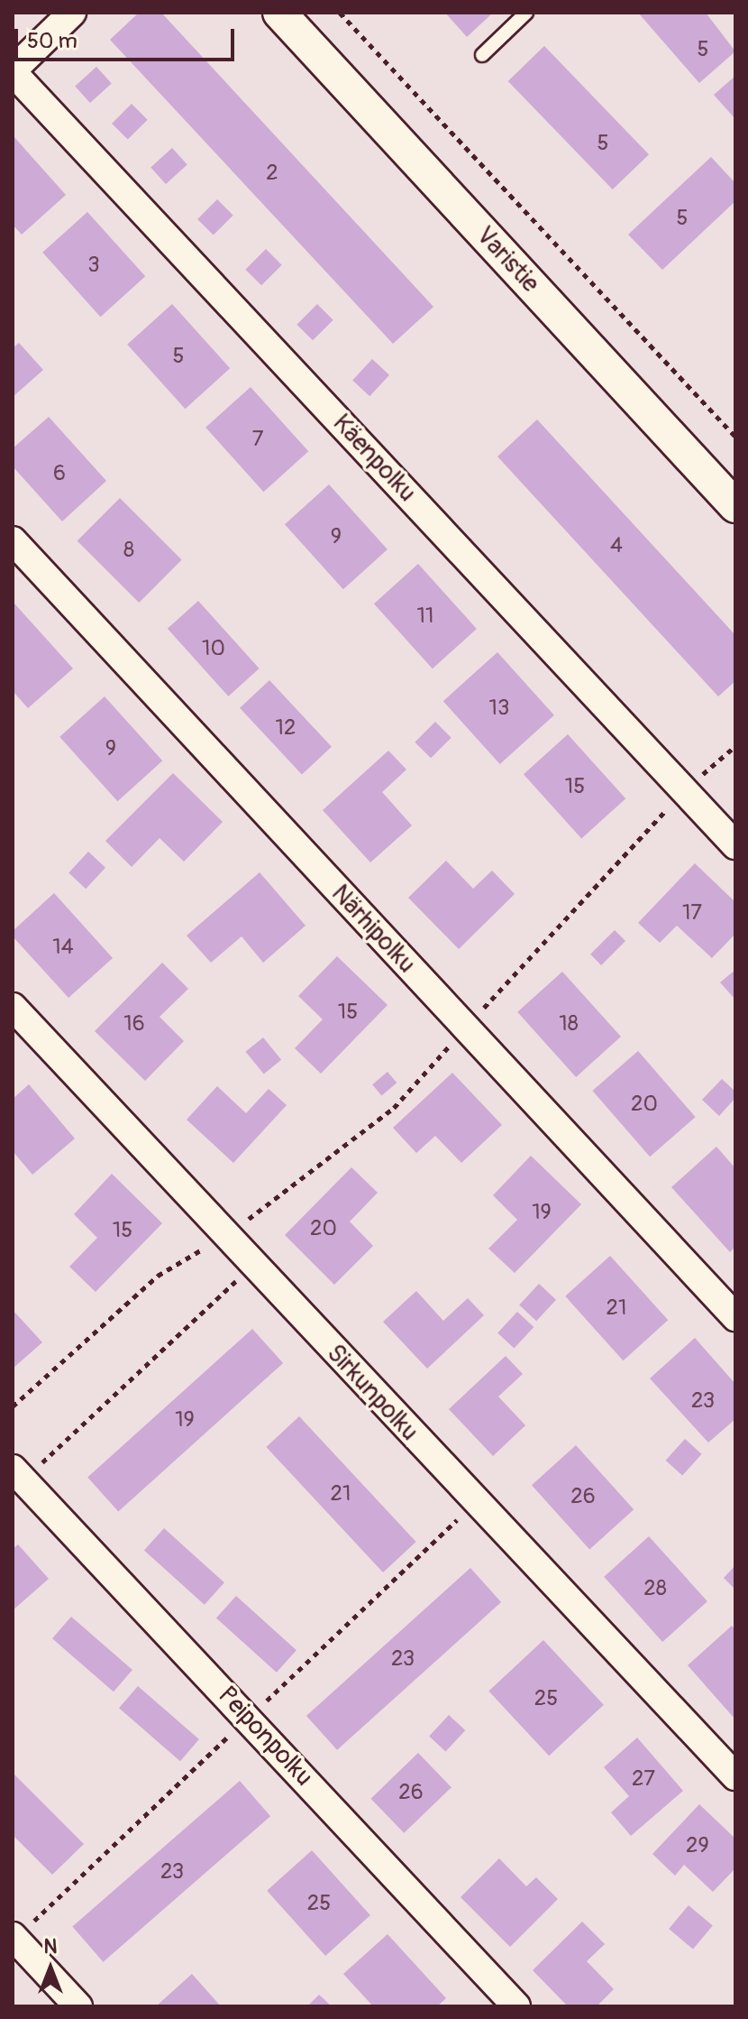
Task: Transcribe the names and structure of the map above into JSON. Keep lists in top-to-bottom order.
{
  "streets": {
    "street": [
      "Varistie",
      "Käenpolku",
      "Närhipolku",
      "Sirkunpolku",
      "Peiponpolku"
    ]
  },
  "house_numbers": [
    "5",
    "5",
    "2",
    "5",
    "3",
    "5",
    "7",
    "6",
    "9",
    "4",
    "8",
    "11",
    "10",
    "13",
    "12",
    "9",
    "15",
    "17",
    "14",
    "15",
    "16",
    "18",
    "20",
    "19",
    "20",
    "15",
    "21",
    "23",
    "19",
    "21",
    "26",
    "28",
    "23",
    "25",
    "27",
    "26",
    "29",
    "23",
    "25"
  ],
  "scale_bar": "50 m",
  "north": "top"
}
